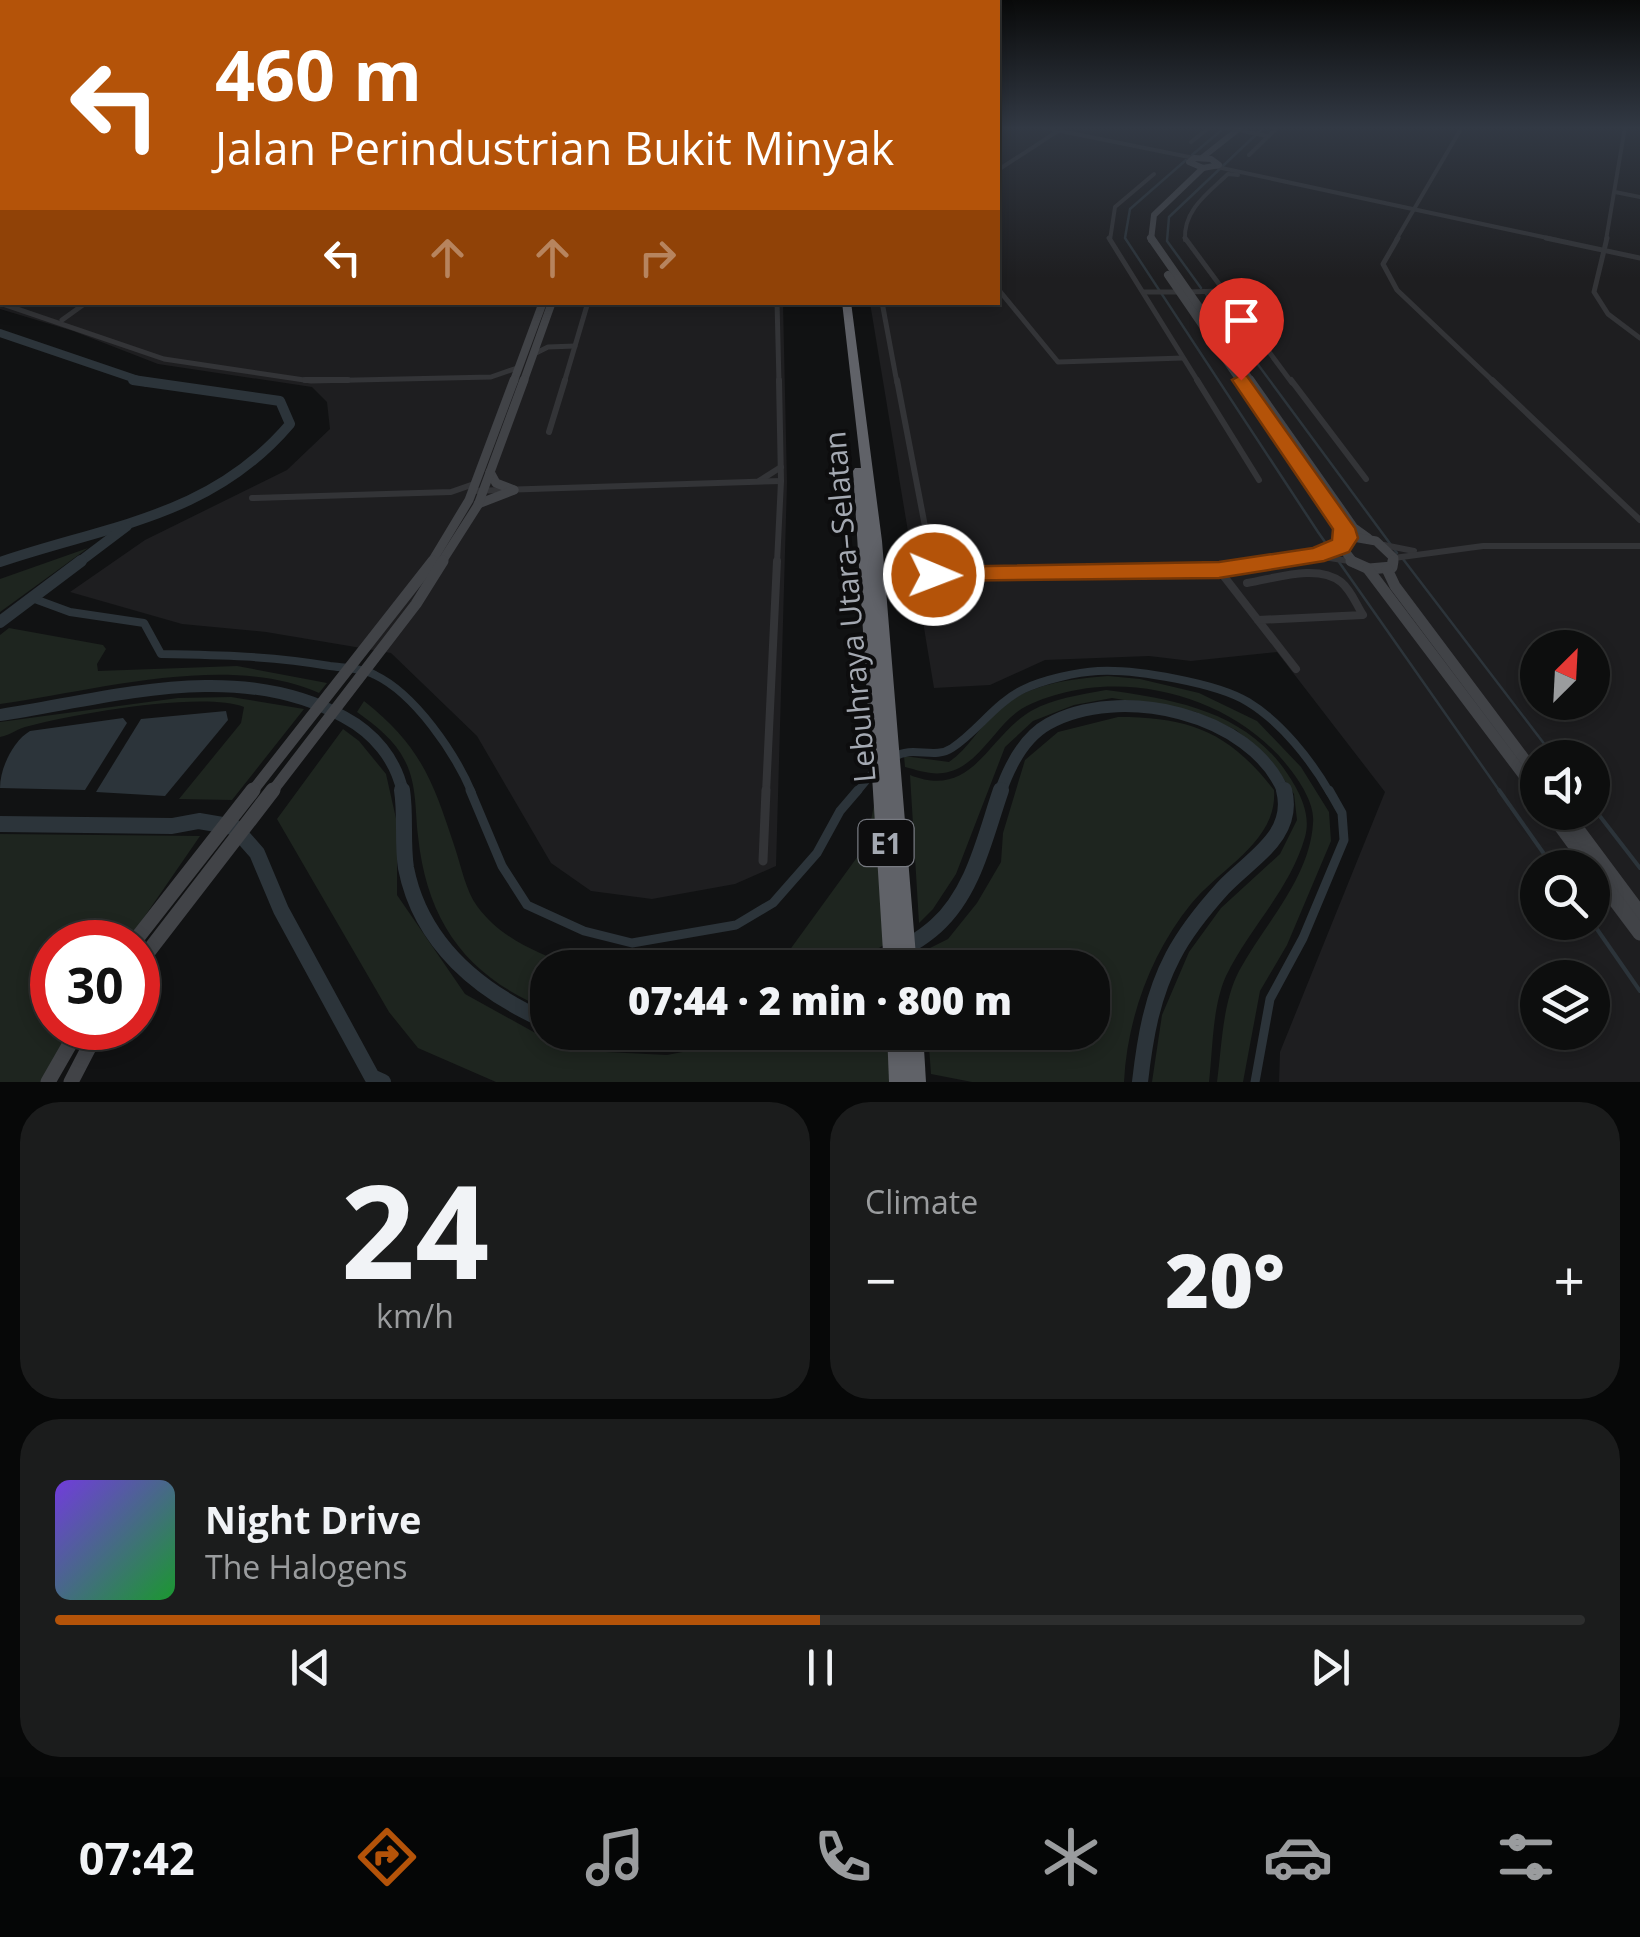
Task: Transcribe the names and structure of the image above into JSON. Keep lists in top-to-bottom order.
{
  "streets": {
    "highway": ["Lebuhraya Utara–Selatan", "E1"]
  },
  "north": "top right",
  "page": {
    "turn": ["460 m", "Jalan Perindustrian Bukit Minyak"],
    "limit": "30",
    "trip": "07:44 · 2 min · 800 m",
    "tile": [
      ["24", "km/h"],
      "Climate"
    ],
    "heat": ["−", "20°", "+"],
    "song": ["Night Drive", "The Halogens"],
    "tabs": "07:42"
  }
}
